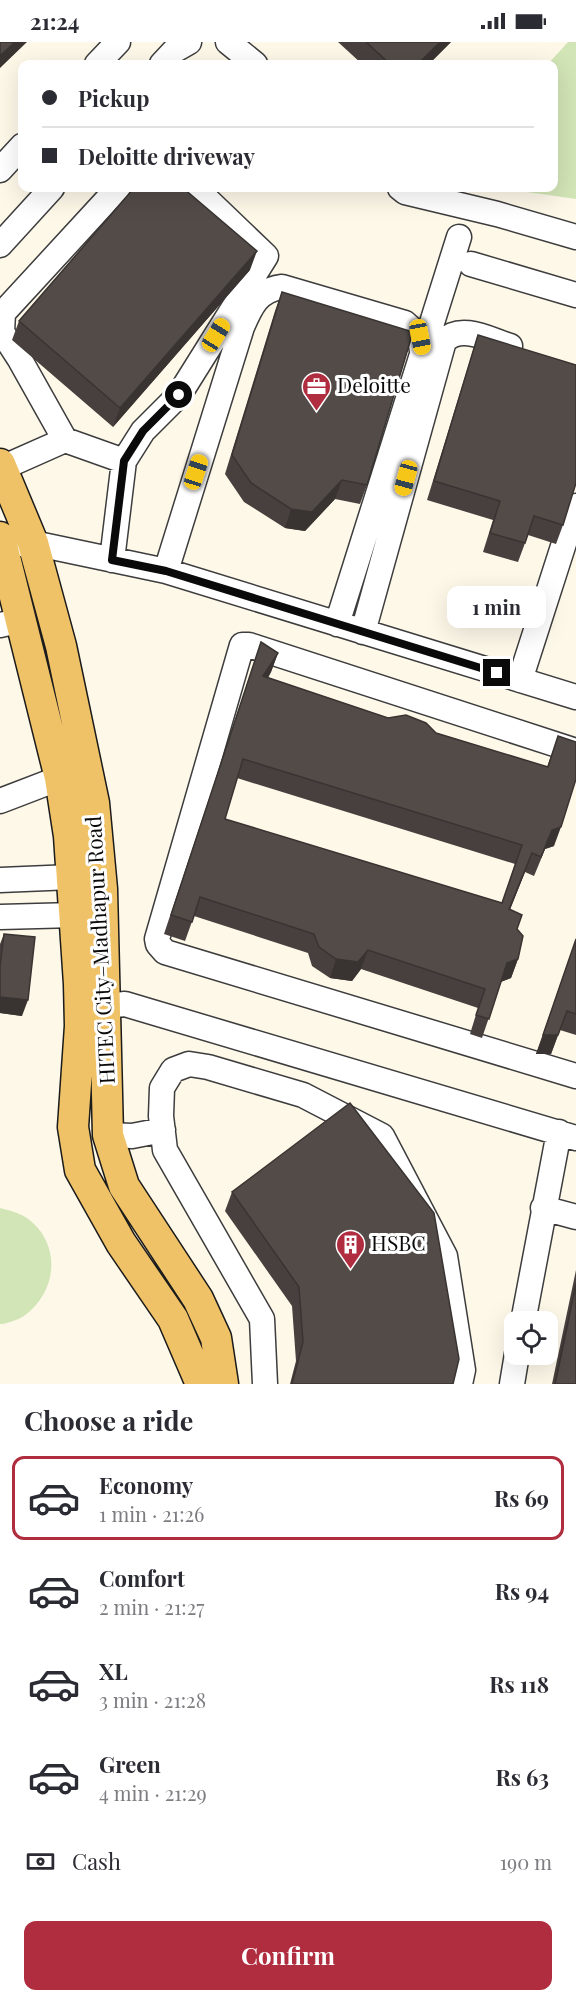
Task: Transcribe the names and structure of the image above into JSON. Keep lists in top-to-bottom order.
{
  "streets": {
    "main road": ["HITEC City–Madhapur Road"]
  },
  "places": {
    "office": ["Deloitte"],
    "building": ["HSBC"]
  },
  "page": {
    "status": "21:24",
    "banner": ["Pickup", "Deloitte driveway"],
    "bubble": "1 min",
    "heading": "Choose a ride",
    "list": [
      {
        "name": "Economy",
        "note": "1 min · 21:26",
        "value": "Rs 69"
      },
      {
        "name": "Comfort",
        "note": "2 min · 21:27",
        "value": "Rs 94"
      },
      {
        "name": "XL",
        "note": "3 min · 21:28",
        "value": "Rs 118"
      },
      {
        "name": "Green",
        "note": "4 min · 21:29",
        "value": "Rs 63"
      }
    ],
    "pay": ["Cash", "190 m"],
    "buttons": "Confirm"
  }
}
